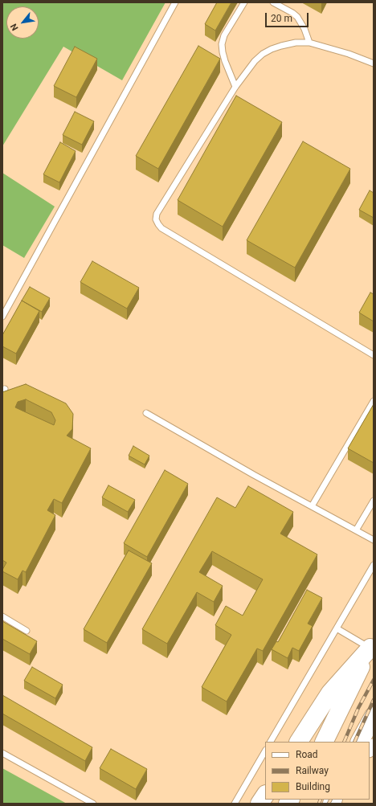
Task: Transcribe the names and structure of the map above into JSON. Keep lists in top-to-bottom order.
{
  "legend": ["Road", "Railway", "Building"],
  "scale_bar": "20 m",
  "north": "bottom left"
}
